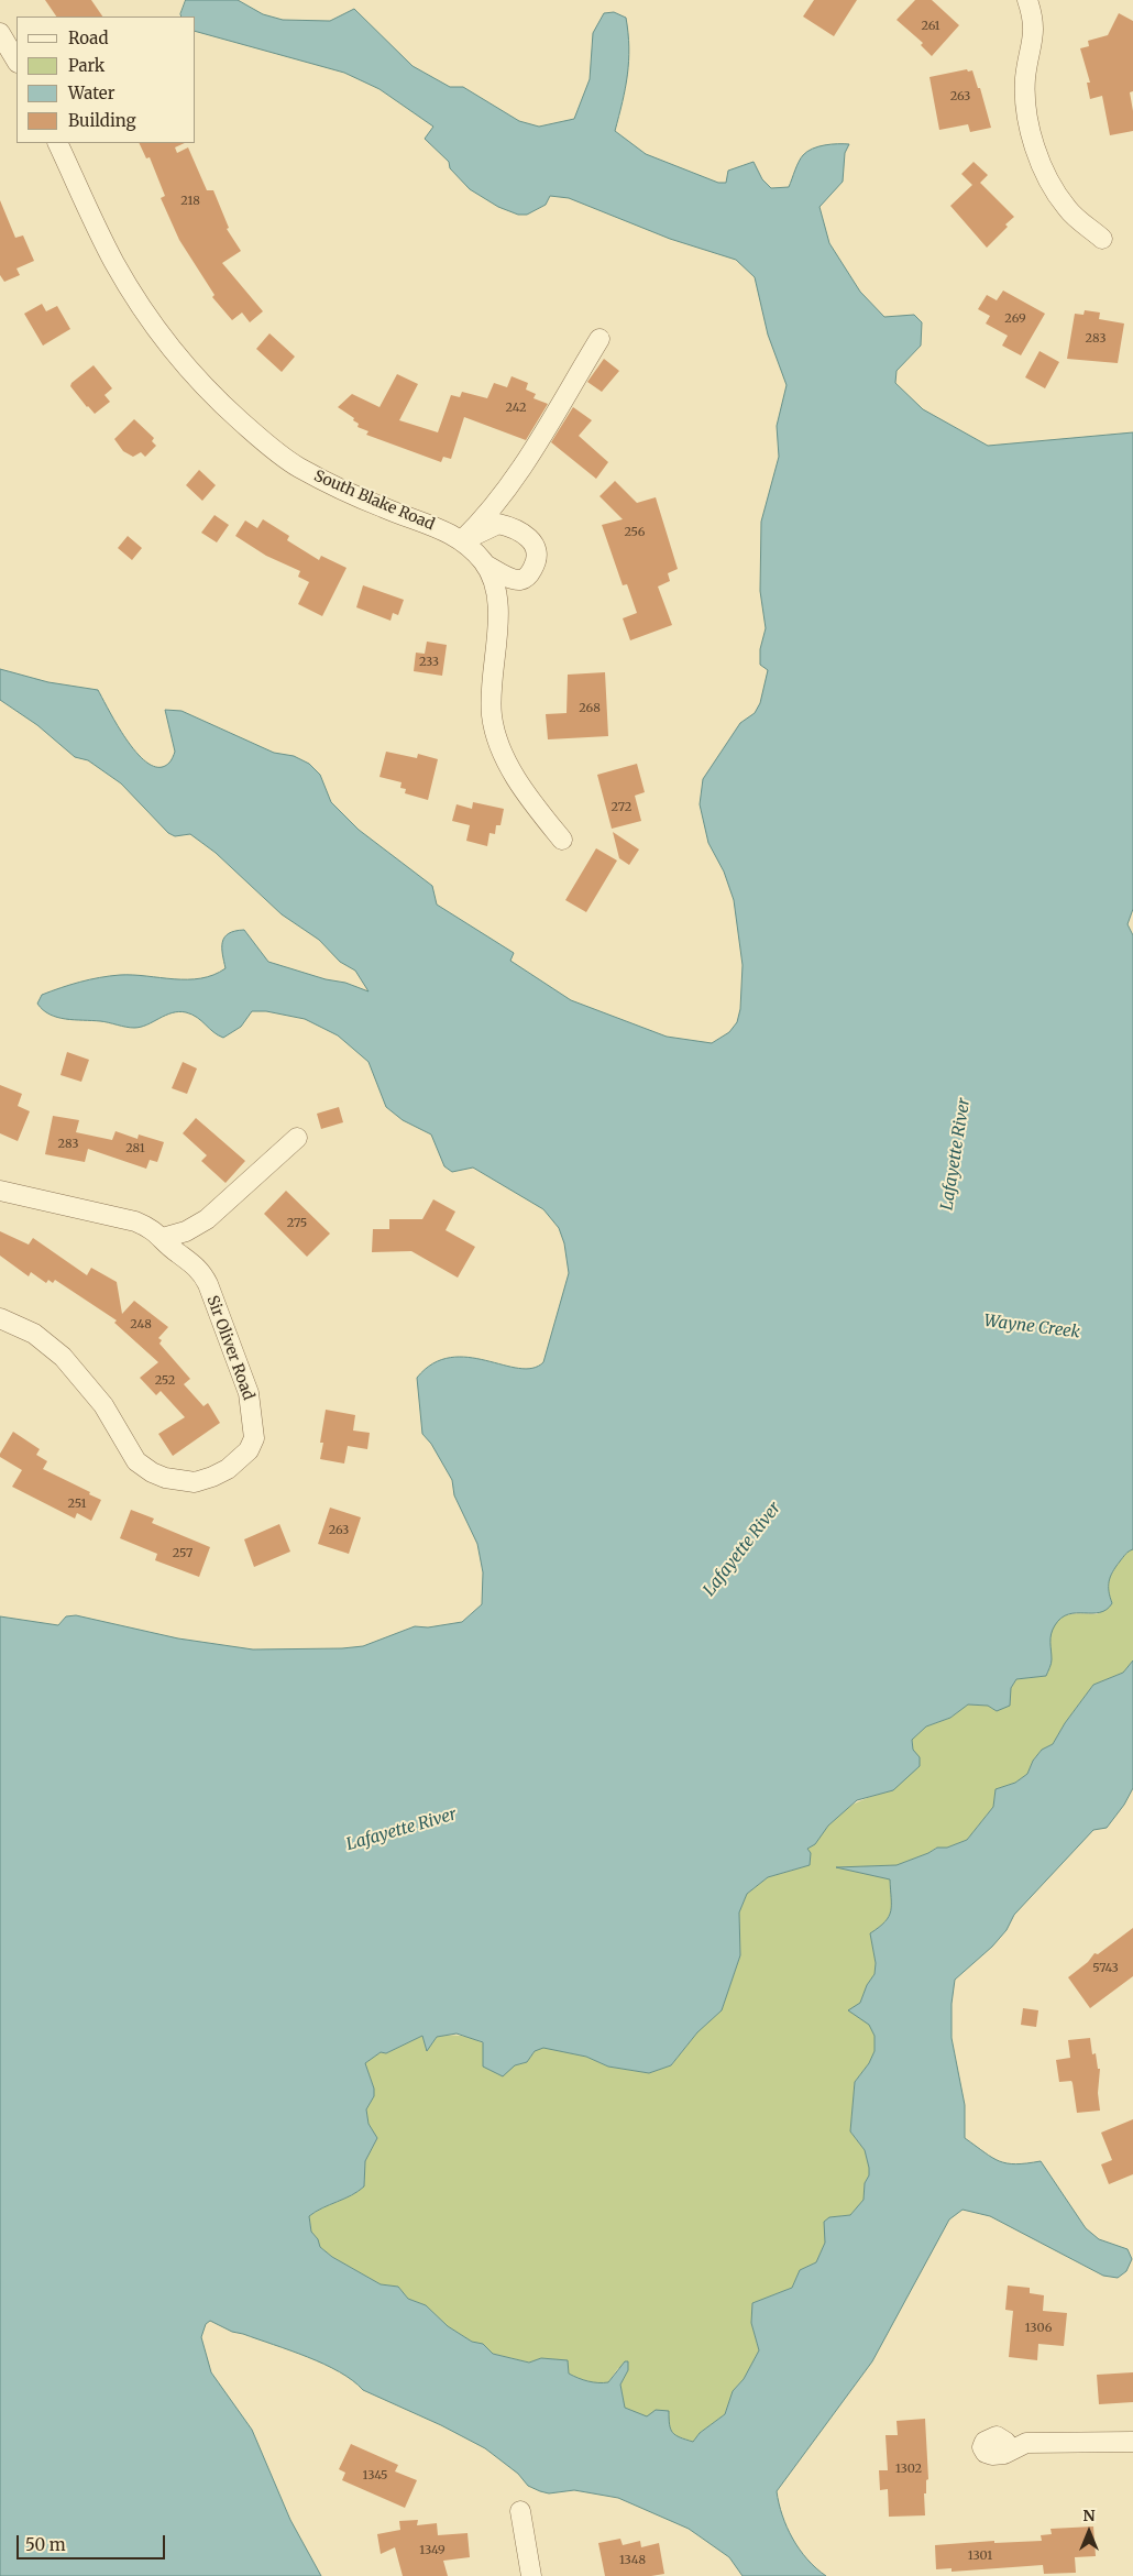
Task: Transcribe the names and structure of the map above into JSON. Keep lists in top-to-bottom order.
{
  "streets": {
    "street": ["South Blake Road", "Sir Oliver Road"]
  },
  "water": ["Lafayette River", "Wayne Creek"],
  "house_numbers": [
    "261",
    "263",
    "218",
    "269",
    "283",
    "242",
    "256",
    "233",
    "268",
    "272",
    "283",
    "281",
    "275",
    "248",
    "252",
    "251",
    "263",
    "257",
    "5743",
    "1306",
    "1302",
    "1345",
    "1349",
    "1301",
    "1348"
  ],
  "legend": [
    "Road",
    "Park",
    "Water",
    "Building"
  ],
  "scale_bar": "50 m",
  "north": "top"
}
